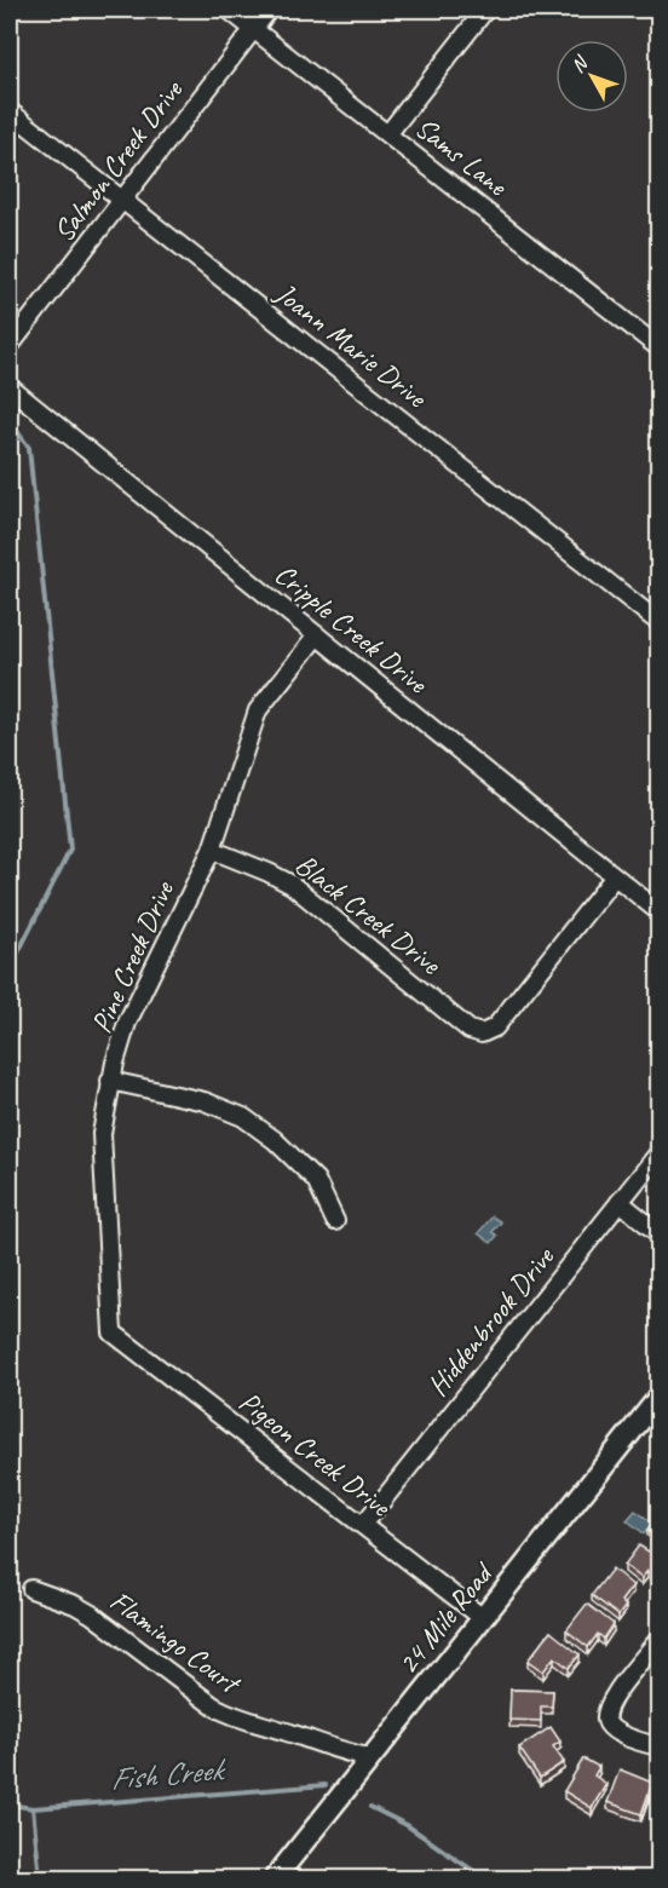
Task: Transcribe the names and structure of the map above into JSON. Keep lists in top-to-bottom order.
{
  "streets": {
    "street": [
      "Sams Lane",
      "Salmon Creek Drive",
      "Joann Marie Drive",
      "Cripple Creek Drive",
      "Black Creek Drive",
      "Pine Creek Drive",
      "Hiddenbrook Drive",
      "Pigeon Creek Drive",
      "24 Mile Road",
      "Flamingo Court"
    ]
  },
  "crossings": [
    ["Sams Lane", "Salmon Creek Drive"],
    ["Salmon Creek Drive", "Joann Marie Drive"],
    ["Cripple Creek Drive", "Black Creek Drive"],
    ["Cripple Creek Drive", "Pine Creek Drive"],
    ["Black Creek Drive", "Pine Creek Drive"],
    ["Pine Creek Drive", "Pigeon Creek Drive"],
    ["Hiddenbrook Drive", "Pigeon Creek Drive"],
    ["Pigeon Creek Drive", "24 Mile Road"],
    ["24 Mile Road", "Flamingo Court"]
  ],
  "water": ["Fish Creek"],
  "north": "top left"
}
